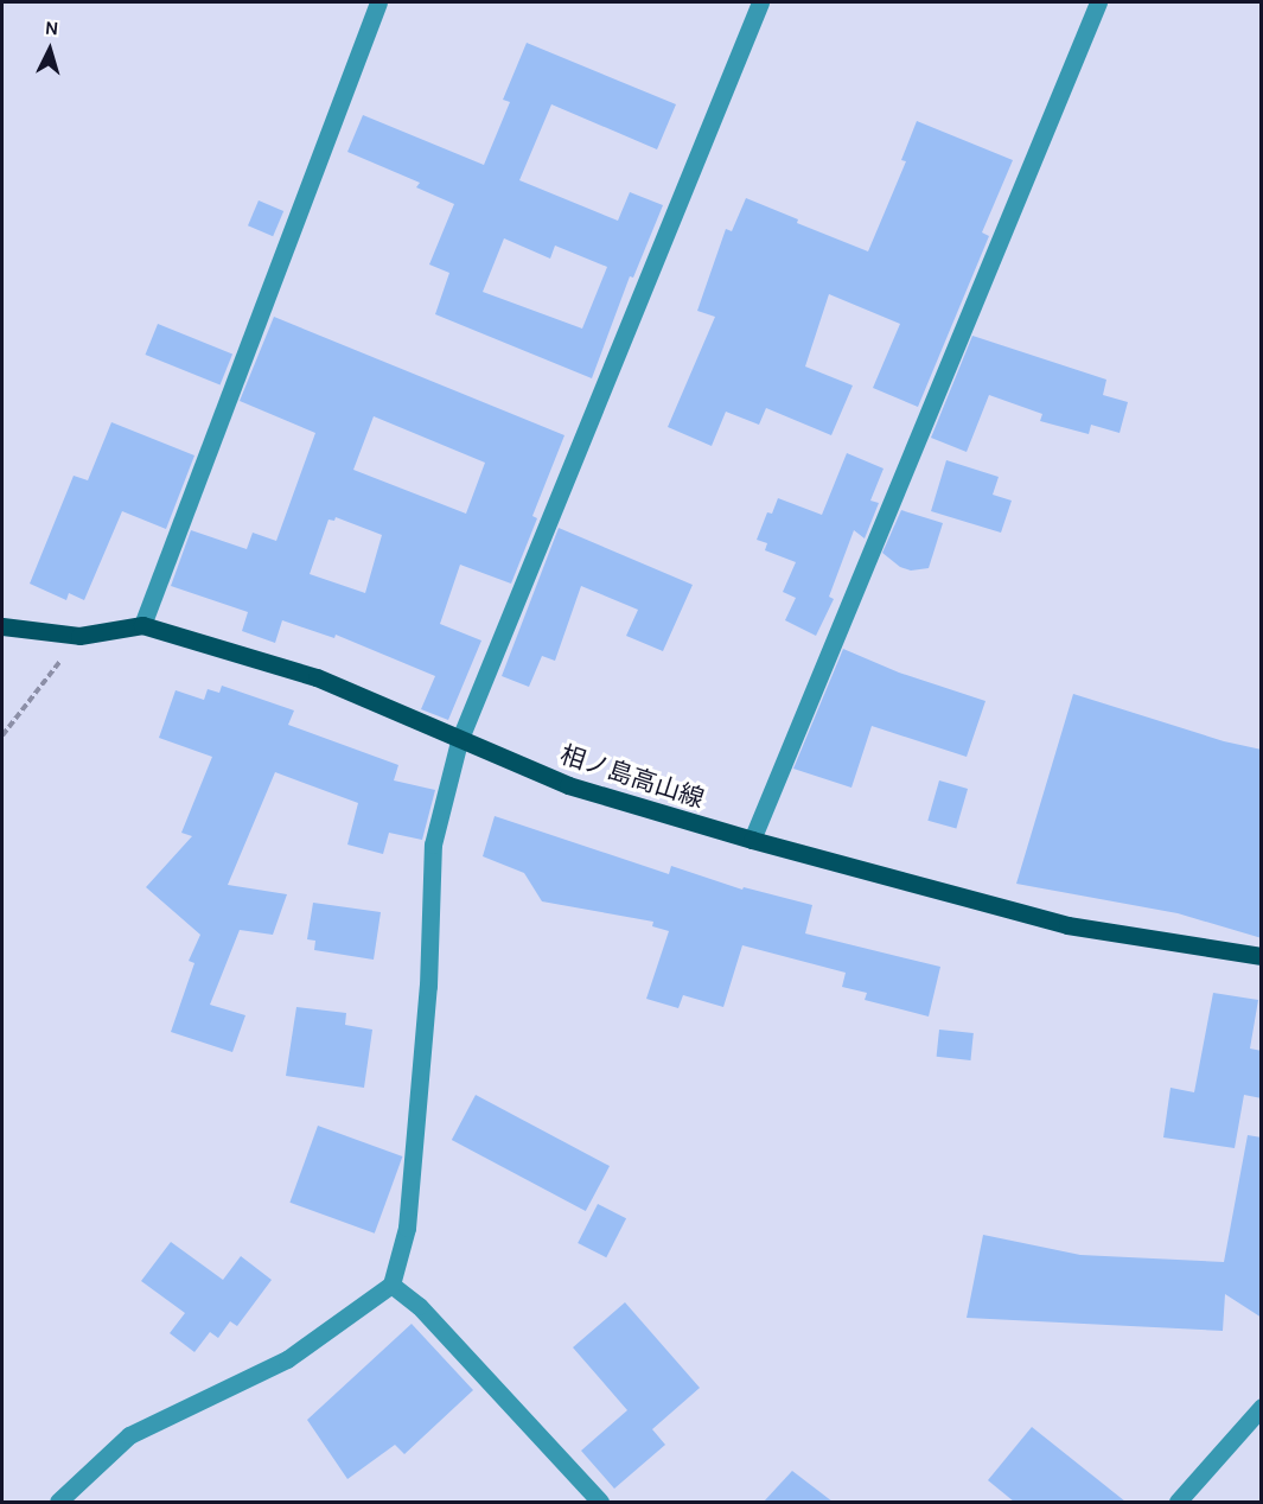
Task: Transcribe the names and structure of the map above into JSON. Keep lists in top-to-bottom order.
{
  "streets": {
    "main road": ["相ノ島高山線"]
  },
  "north": "top"
}
